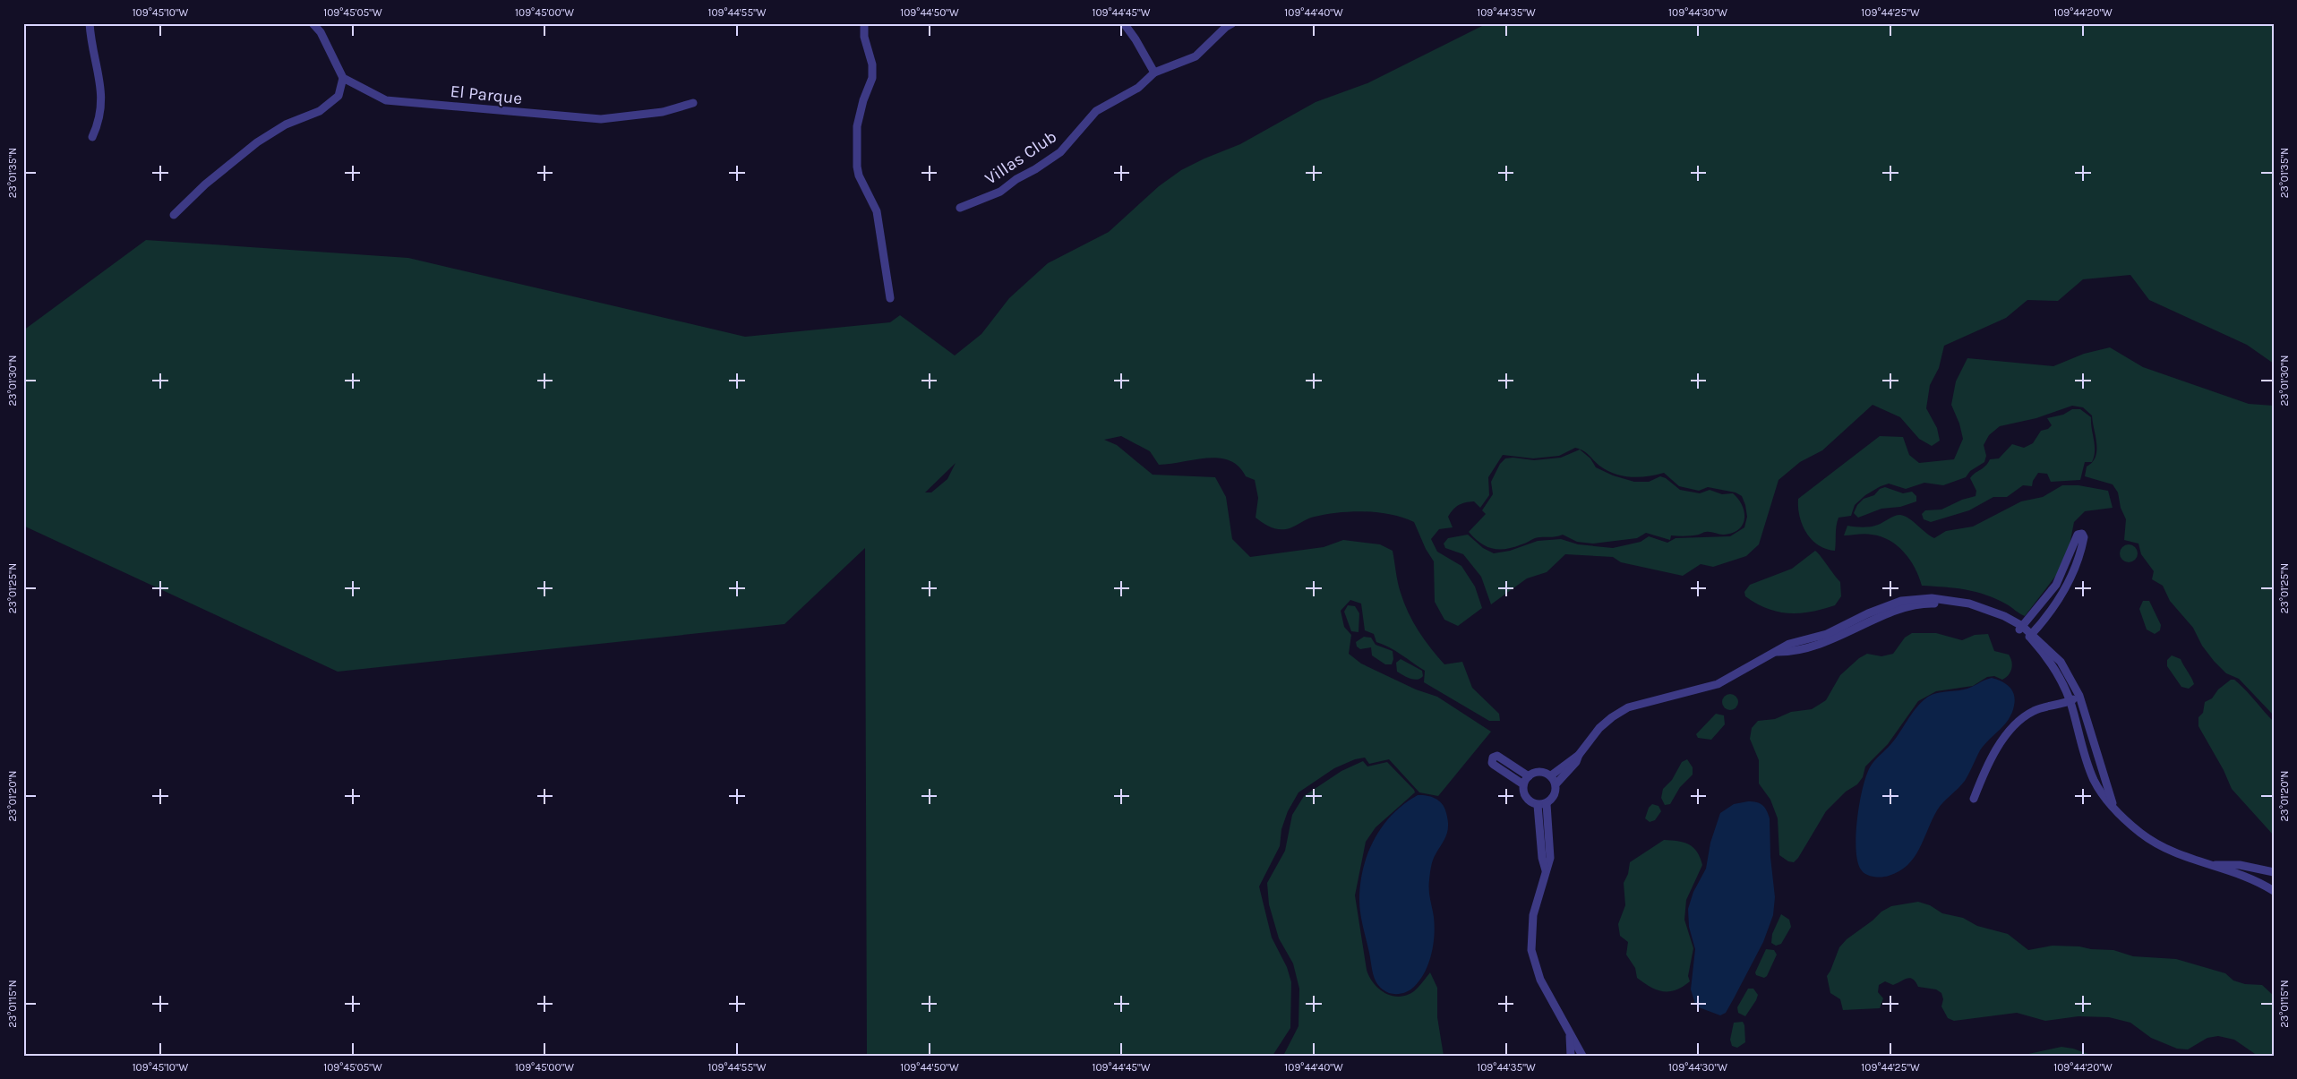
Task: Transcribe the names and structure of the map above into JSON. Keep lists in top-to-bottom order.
{
  "streets": {
    "street": ["El Parque", "Villas Club"]
  },
  "coordinates": [
    "109°45'10\"W",
    "109°45'05\"W",
    "109°45'00\"W",
    "109°44'55\"W",
    "109°44'50\"W",
    "109°44'45\"W",
    "109°44'40\"W",
    "109°44'35\"W",
    "109°44'30\"W",
    "109°44'25\"W",
    "109°44'20\"W",
    "23°01'35\"N",
    "23°01'30\"N",
    "23°01'25\"N",
    "23°01'20\"N",
    "23°01'15\"N"
  ]
}
